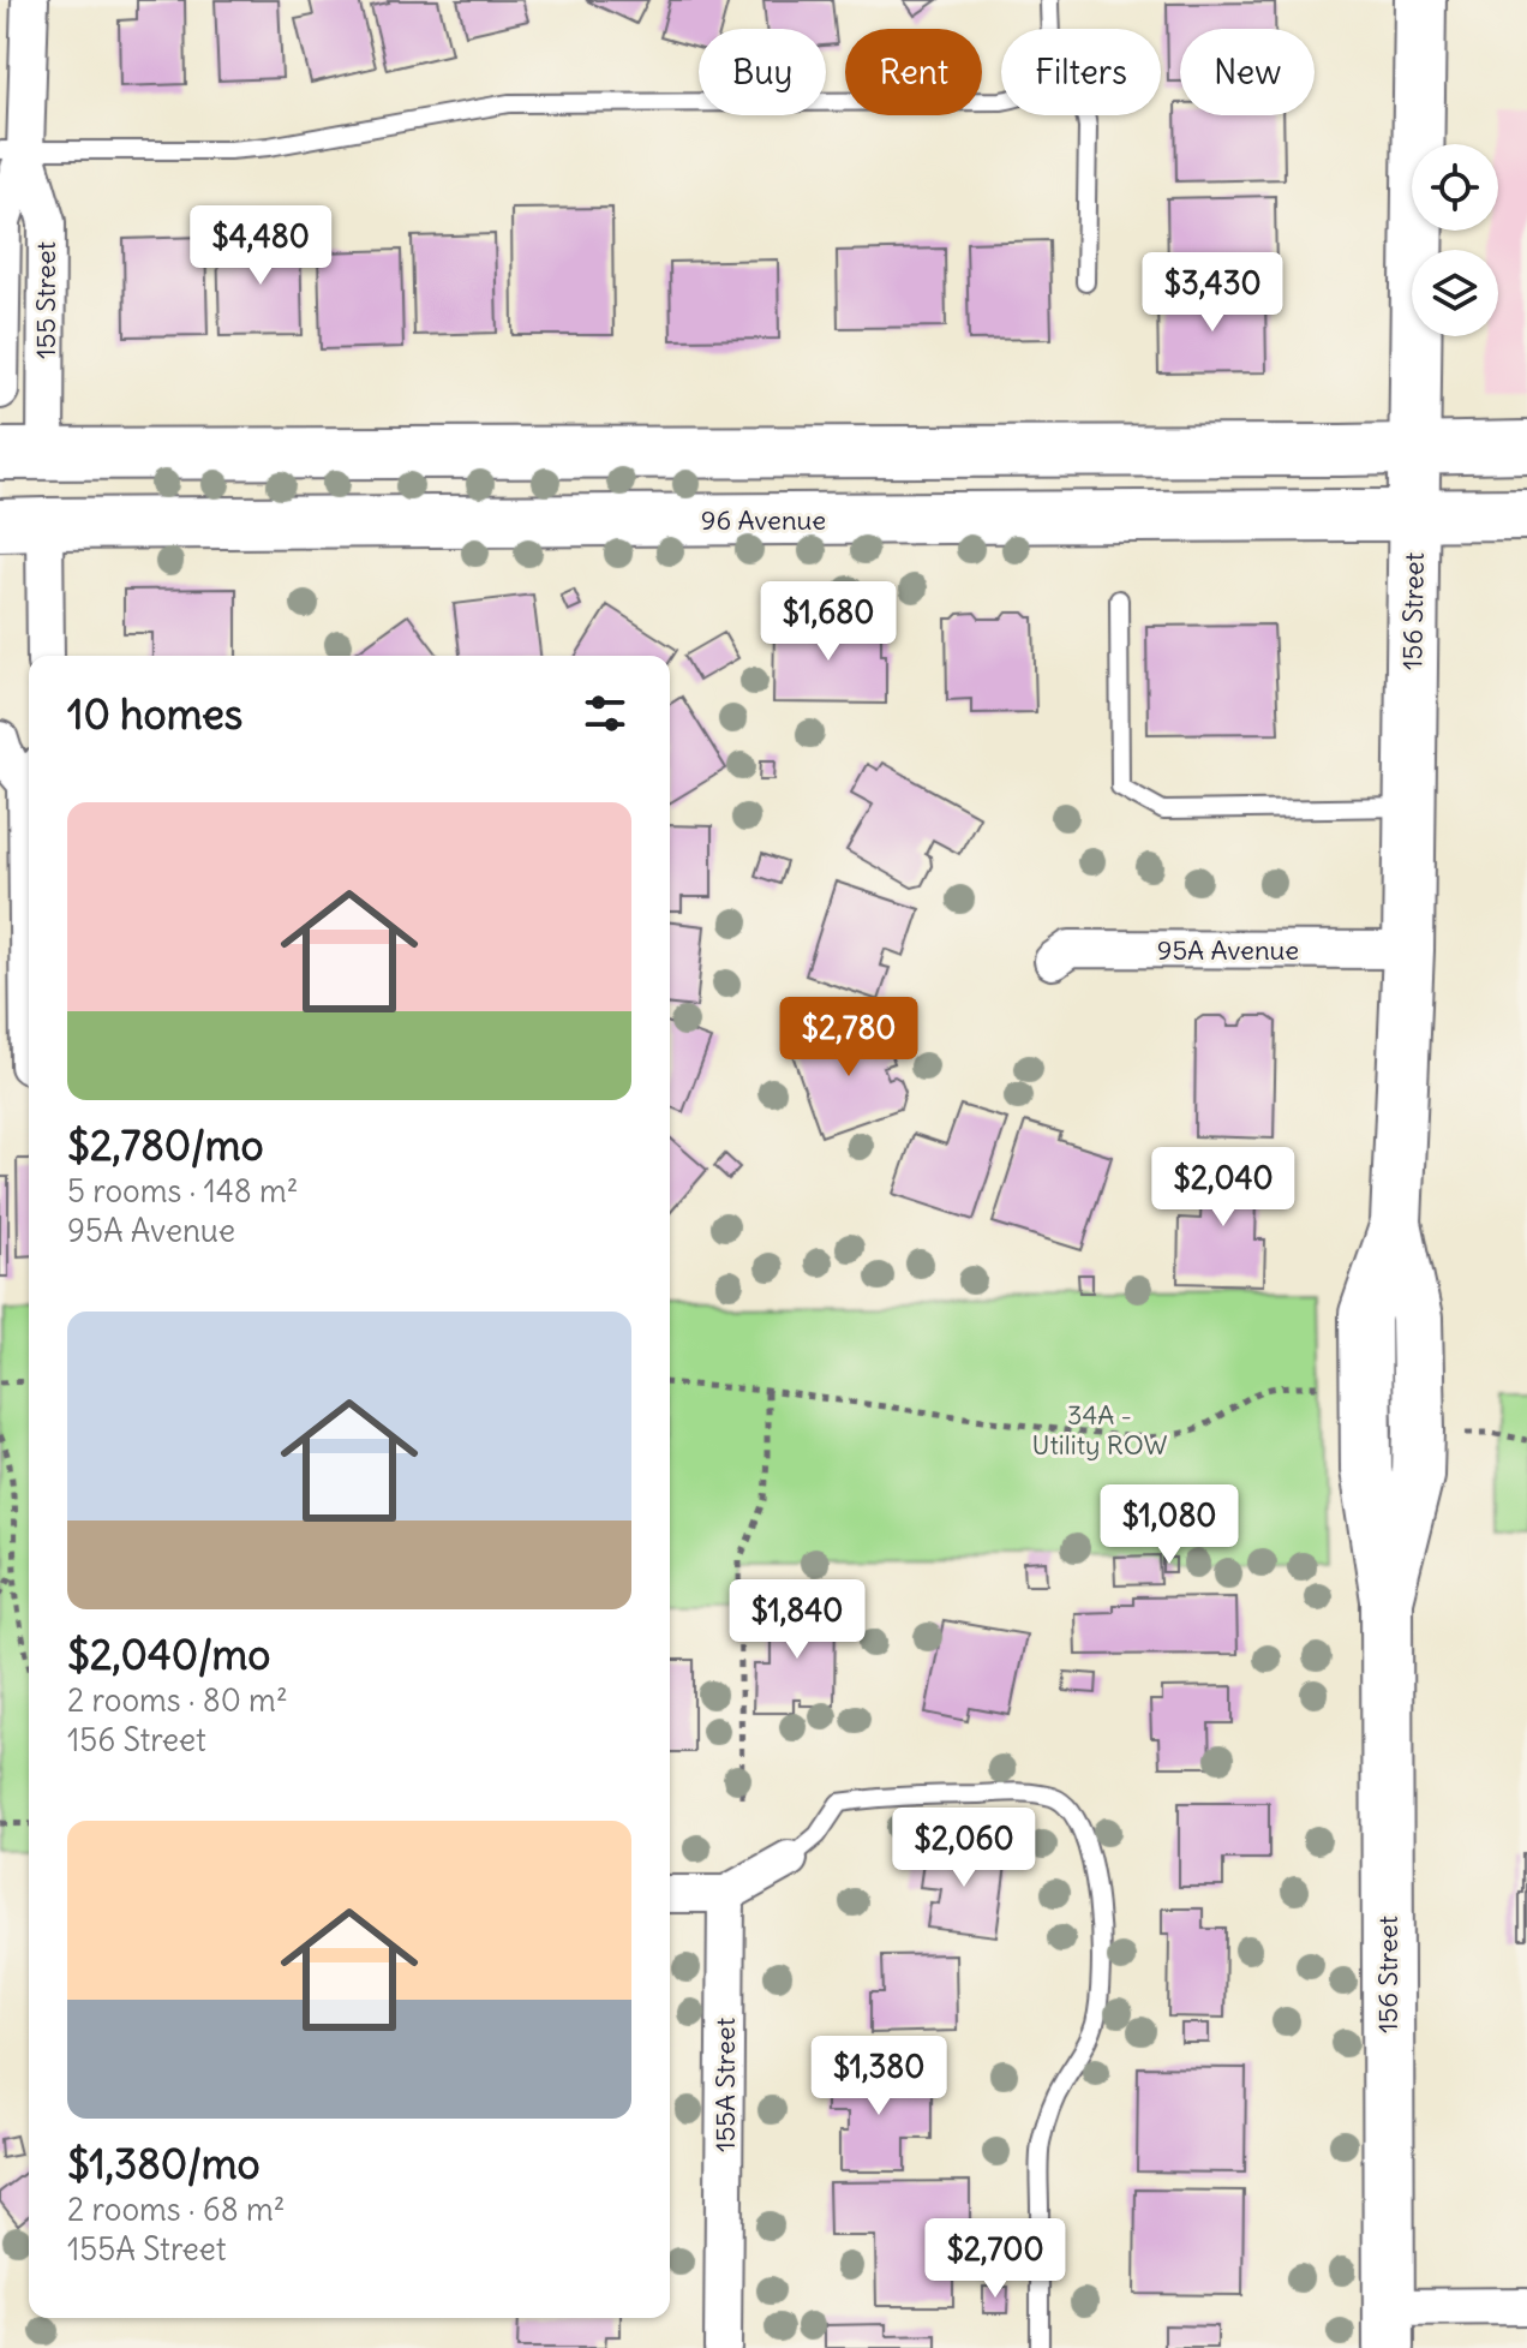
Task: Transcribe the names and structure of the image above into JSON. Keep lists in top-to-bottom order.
{
  "streets": {
    "main road": ["96 Avenue", "156 Street"],
    "street": ["155 Street", "95A Avenue", "155A Street"]
  },
  "crossings": [
    ["96 Avenue", "156 Street"],
    ["156 Street", "95A Avenue"]
  ],
  "parks": ["34A - Utility ROW"],
  "page": {
    "chip": [
      "Buy",
      "Rent",
      "Filters",
      "New"
    ],
    "price": [
      "$4,480",
      "$3,430",
      "$1,680",
      "$2,780",
      "$2,040",
      "$1,080",
      "$1,840",
      "$2,060",
      "$1,380",
      "$2,700"
    ],
    "heading": "10 homes",
    "list": [
      {
        "name": "$2,780/mo",
        "note": "5 rooms · 148 m² · 95A Avenue"
      },
      {
        "name": "$2,040/mo",
        "note": "2 rooms · 80 m² · 156 Street"
      },
      {
        "name": "$1,380/mo",
        "note": "2 rooms · 68 m² · 155A Street"
      }
    ]
  }
}
